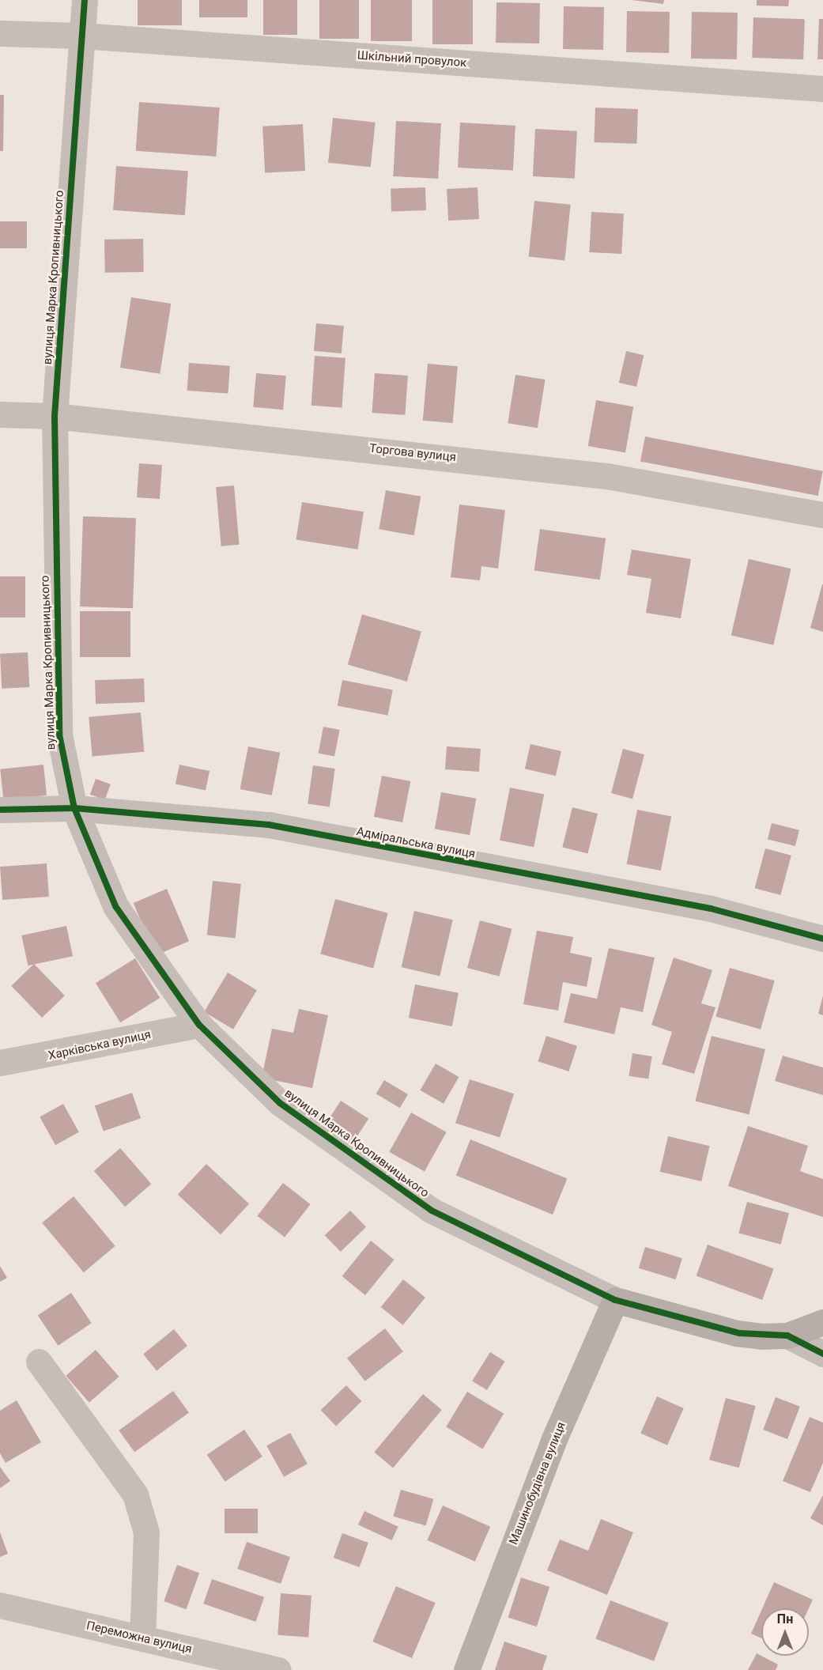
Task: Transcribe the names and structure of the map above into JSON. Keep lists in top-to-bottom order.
{
  "streets": {
    "street": [
      "Шкільний провулок",
      "вулиця Марка Кропивницького",
      "Торгова вулиця",
      "Адміральська вулиця",
      "Харківська вулиця",
      "Машинобудівна вулиця",
      "Переможна вулиця"
    ]
  },
  "crossings": [
    ["Шкільний провулок", "вулиця Марка Кропивницького"],
    ["вулиця Марка Кропивницького", "Торгова вулиця"],
    ["вулиця Марка Кропивницького", "Адміральська вулиця"],
    ["вулиця Марка Кропивницького", "Харківська вулиця"],
    ["вулиця Марка Кропивницького", "Машинобудівна вулиця"]
  ],
  "north": "top"
}
